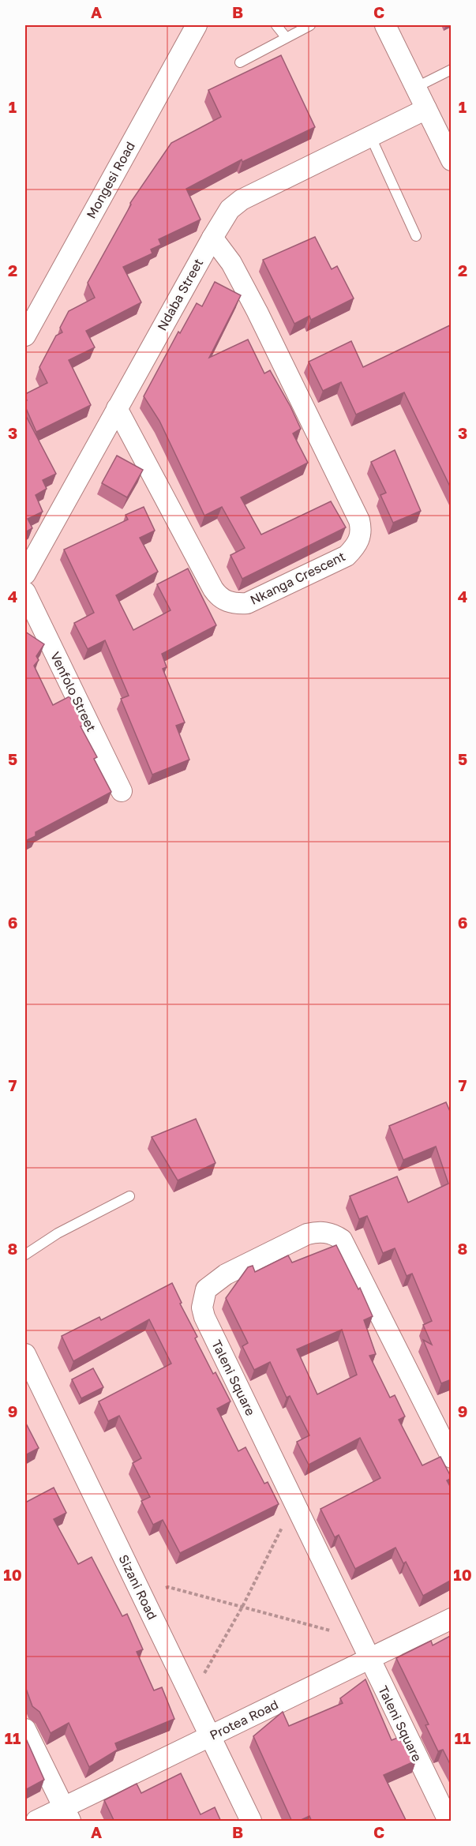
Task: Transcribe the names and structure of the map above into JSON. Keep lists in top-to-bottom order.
{
  "streets": {
    "street": [
      "Mongesi Road",
      "Ndaba Street",
      "Nkanga Crescent",
      "Venfolo Street",
      "Taleni Square",
      "Sizani Road",
      "Protea Road"
    ]
  },
  "crossings": [
    ["Ndaba Street", "Nkanga Crescent"],
    ["Taleni Square", "Protea Road"],
    ["Sizani Road", "Protea Road"]
  ],
  "grid": {
    "columns": ["A", "B", "C"],
    "rows": [
      "1",
      "2",
      "3",
      "4",
      "5",
      "6",
      "7",
      "8",
      "9",
      "10",
      "11"
    ]
  }
}
